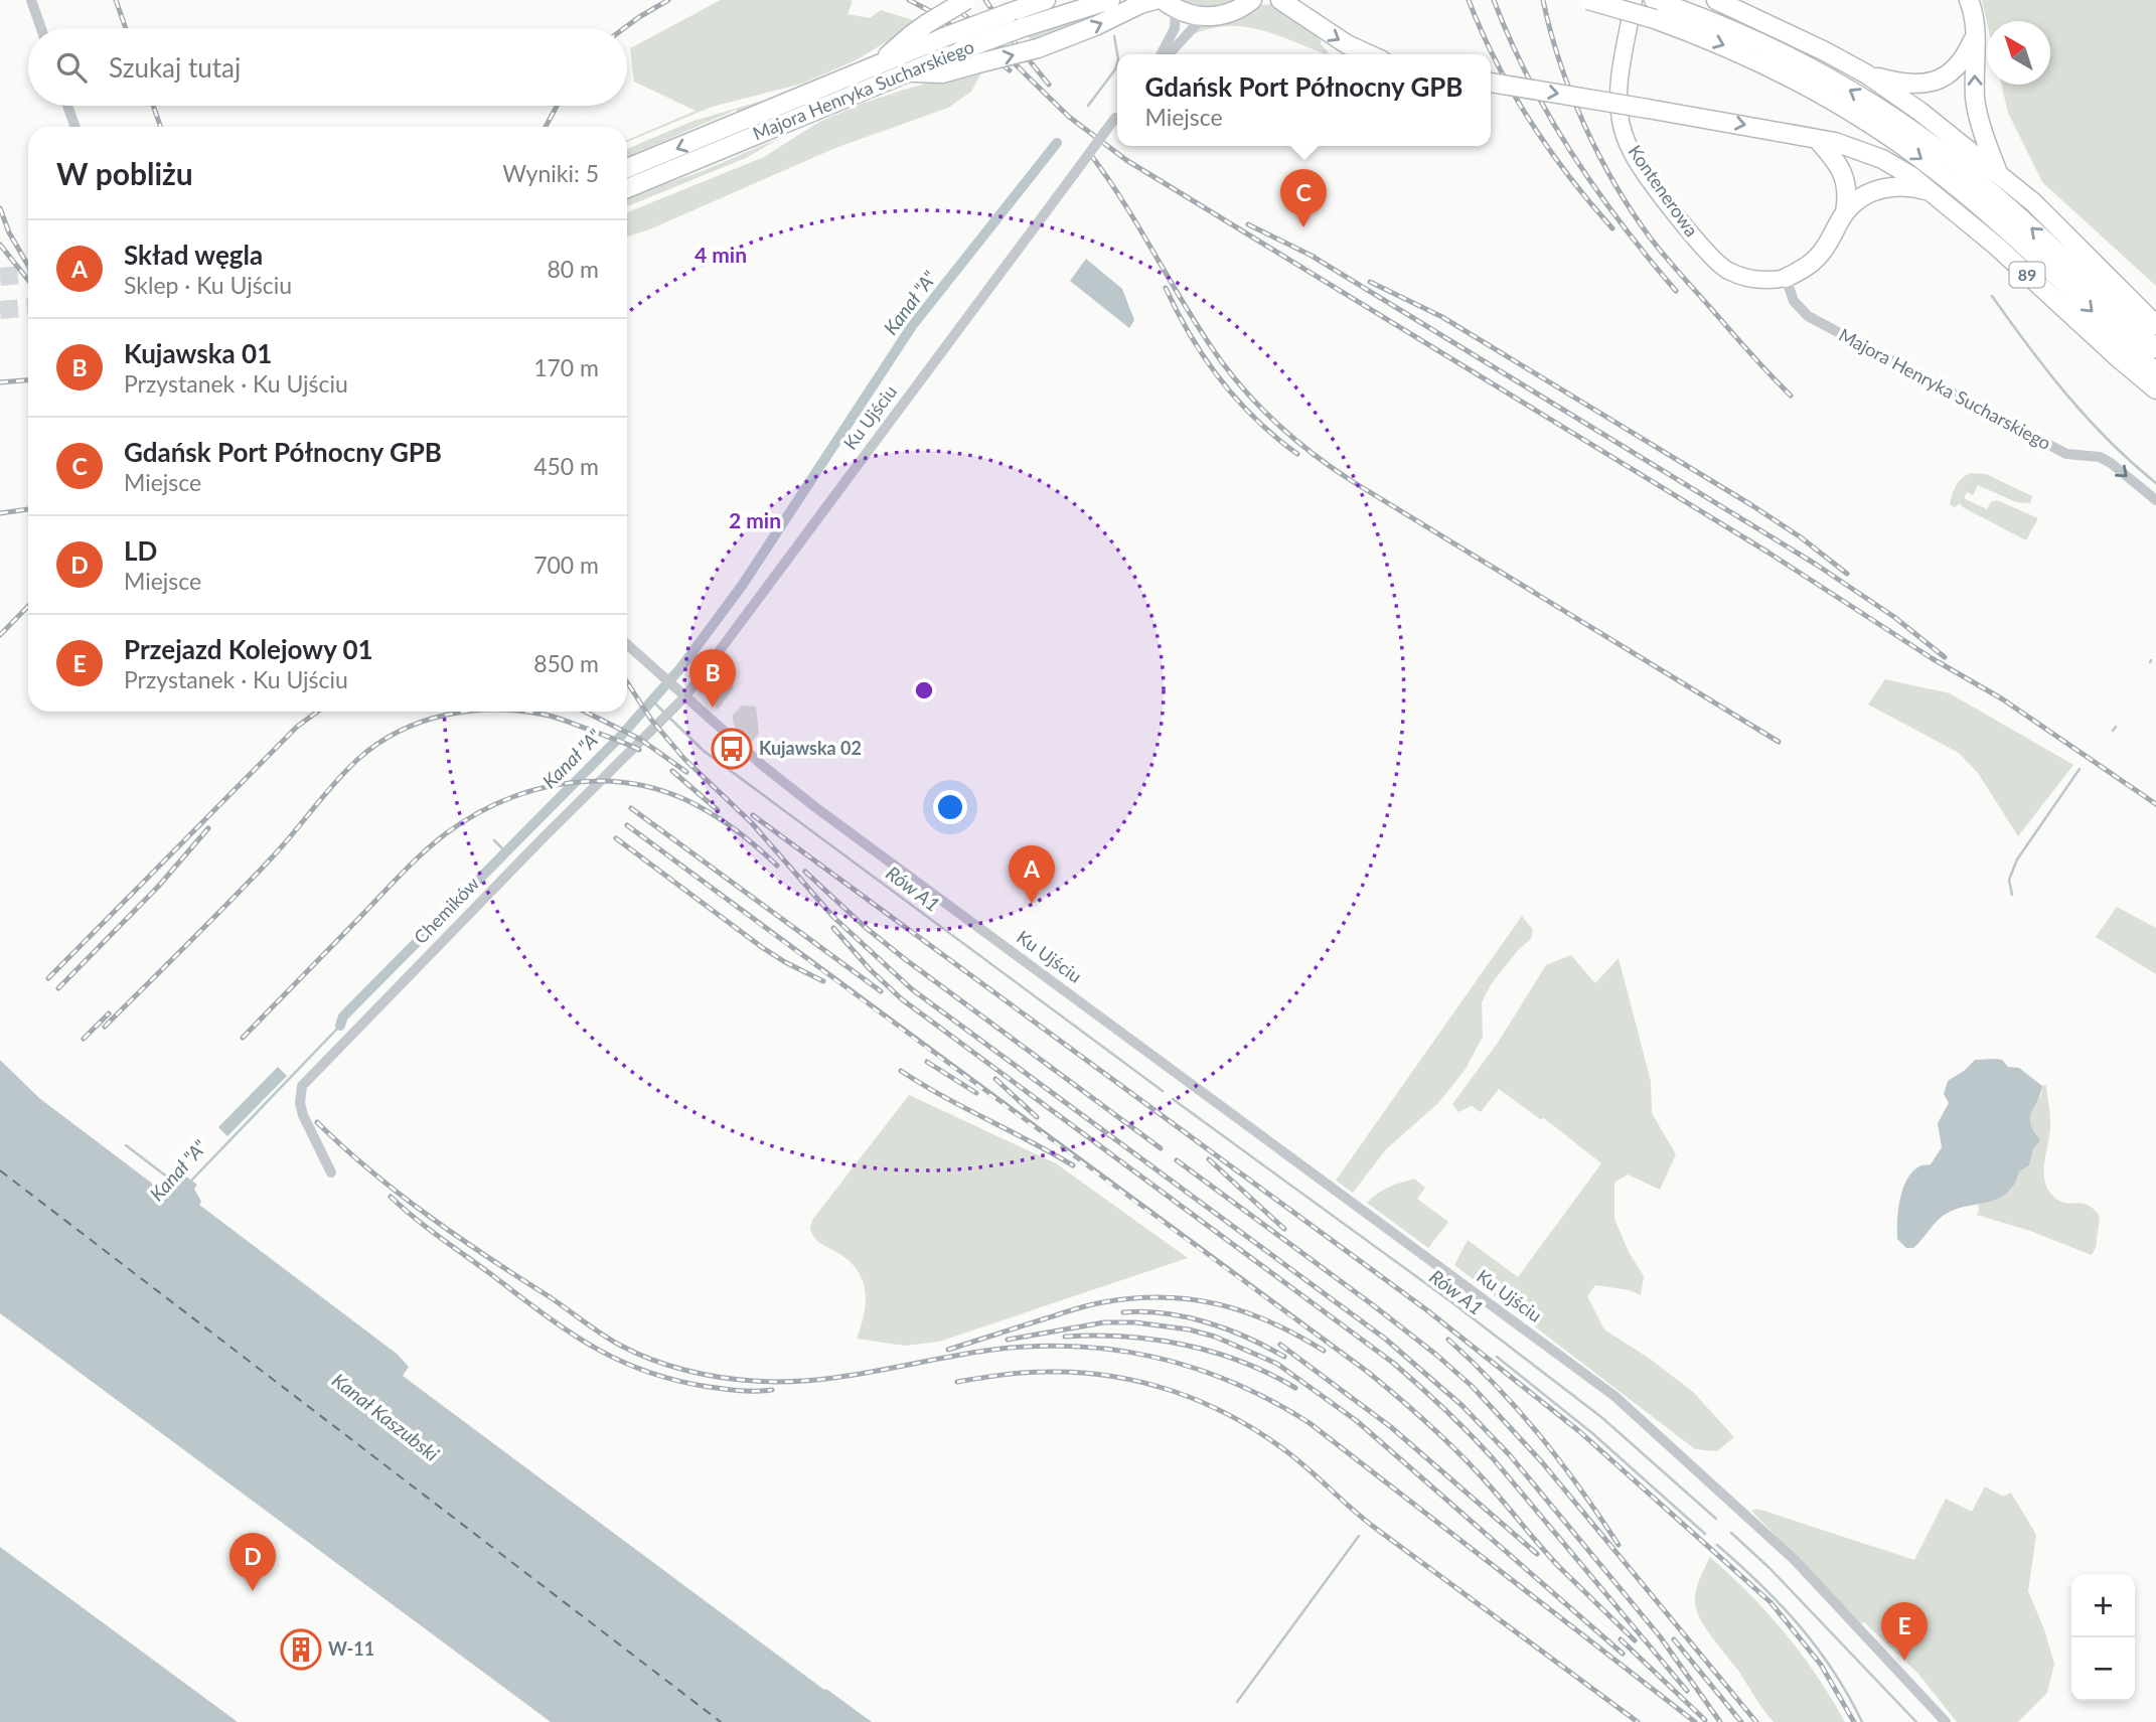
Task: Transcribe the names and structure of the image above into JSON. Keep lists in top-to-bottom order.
{
  "streets": {
    "highway": ["Majora Henryka Sucharskiego", "89"],
    "main road": ["Kontenerowa"],
    "street": ["Ku Ujściu", "Chemików"]
  },
  "crossings": [
    ["Majora Henryka Sucharskiego", "Kontenerowa"],
    ["Ku Ujściu", "Chemików"]
  ],
  "water": ["Kanał \"A\"", "Rów A1", "Kanał Kaszubski"],
  "places": {
    "bus stop": ["Kujawska 02"],
    "building": ["W-11"]
  },
  "north": "top left",
  "page": {
    "search": "Szukaj tutaj",
    "popup": ["Gdańsk Port Północny GPB", "Miejsce"],
    "heading": ["W pobliżu", "Wyniki: 5"],
    "pins": [
      "C",
      "B",
      "A",
      "D",
      "E"
    ],
    "list": [
      {
        "mark": "A",
        "name": "Skład węgla",
        "note": "Sklep · Ku Ujściu",
        "value": "80 m"
      },
      {
        "mark": "B",
        "name": "Kujawska 01",
        "note": "Przystanek · Ku Ujściu",
        "value": "170 m"
      },
      {
        "mark": "C",
        "name": "Gdańsk Port Północny GPB",
        "note": "Miejsce",
        "value": "450 m"
      },
      {
        "mark": "D",
        "name": "LD",
        "note": "Miejsce",
        "value": "700 m"
      },
      {
        "mark": "E",
        "name": "Przejazd Kolejowy 01",
        "note": "Przystanek · Ku Ujściu",
        "value": "850 m"
      }
    ],
    "map_buttons": ["+", "−"]
  },
  "rings": ["4 min", "2 min"]
}
